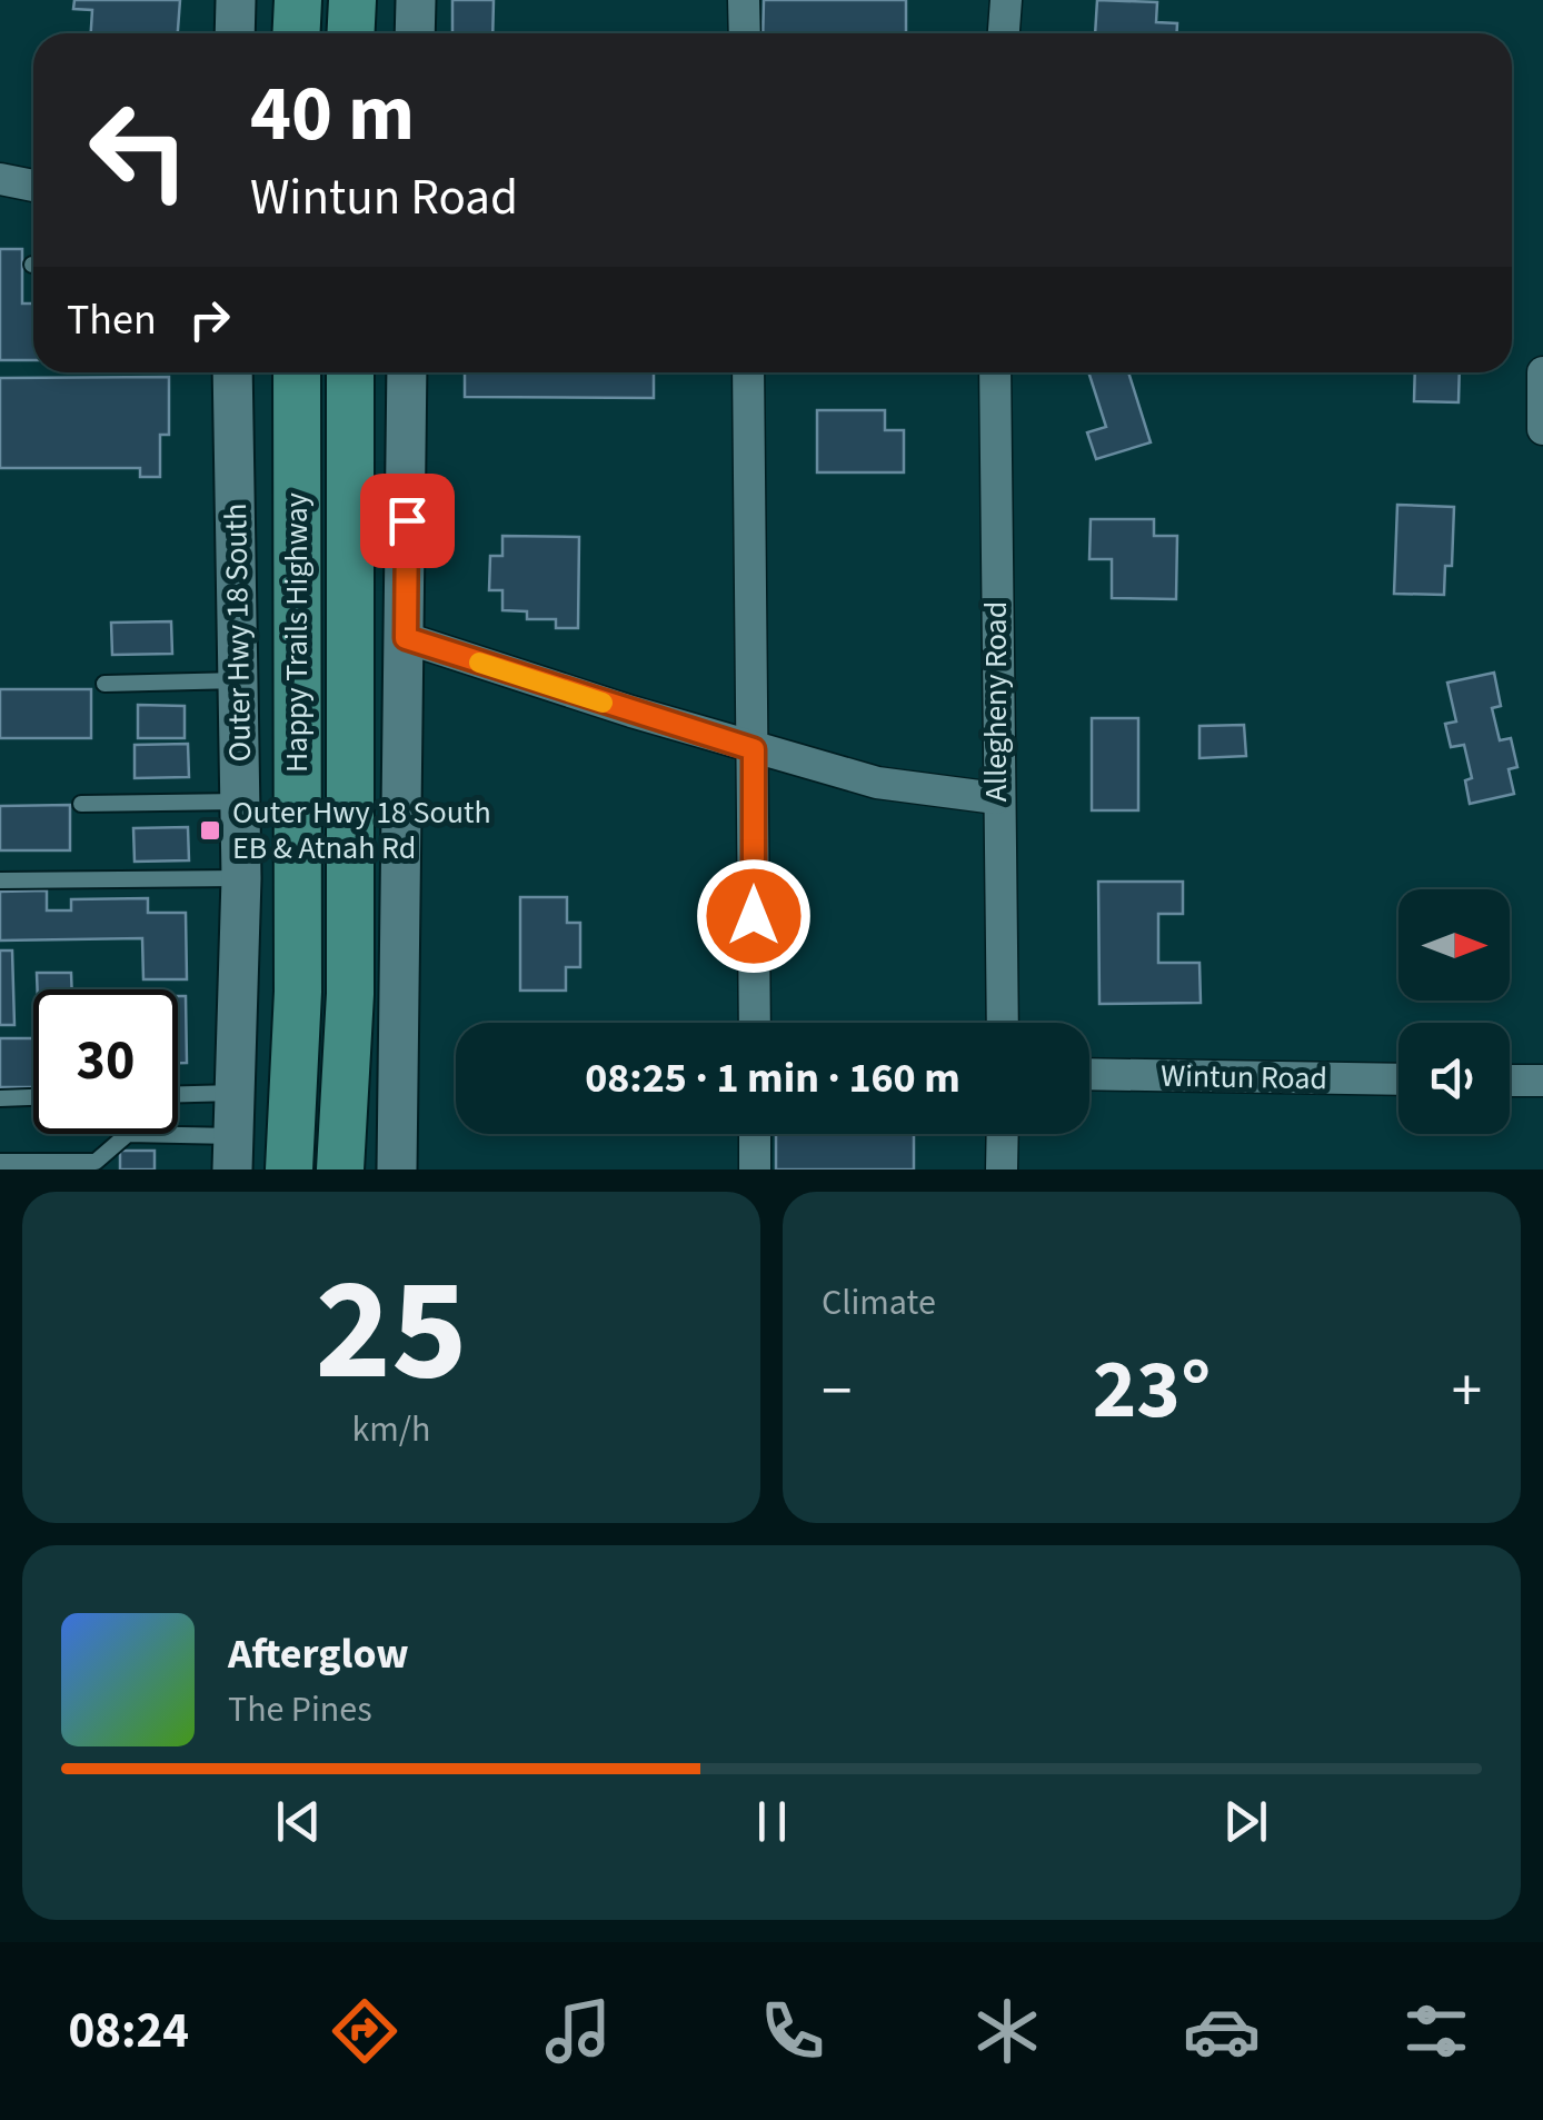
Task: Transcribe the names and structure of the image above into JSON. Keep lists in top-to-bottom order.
{
  "streets": {
    "main road": ["Happy Trails Highway"],
    "street": ["Outer Hwy 18 South", "Allegheny Road", "Wintun Road"]
  },
  "places": {
    "transit": ["Outer Hwy 18 South EB & Atnah Rd"]
  },
  "north": "right",
  "page": {
    "turn": ["40 m", "Wintun Road"],
    "then": "Then",
    "limit": "30",
    "trip": "08:25 · 1 min · 160 m",
    "tile": [
      ["25", "km/h"],
      "Climate"
    ],
    "heat": ["−", "23°", "+"],
    "song": ["Afterglow", "The Pines"],
    "tabs": "08:24"
  }
}
